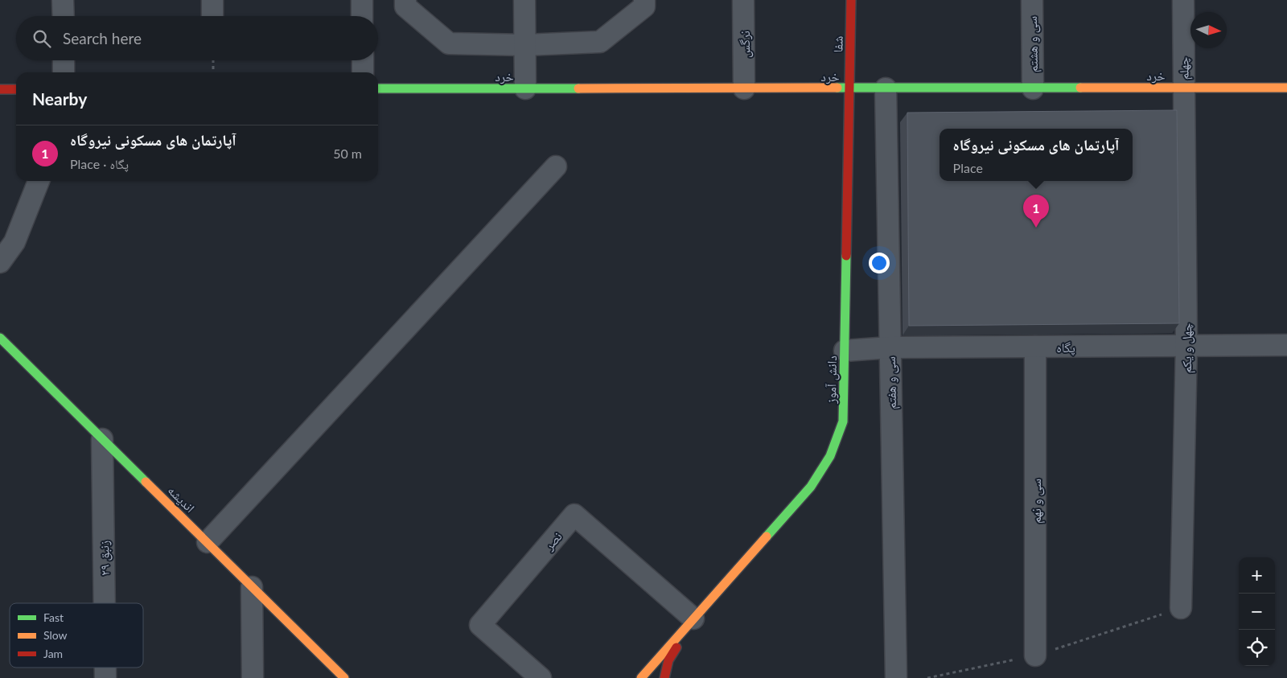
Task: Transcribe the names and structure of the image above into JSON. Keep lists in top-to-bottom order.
{
  "streets": {
    "street": [
      "نرگس",
      "شفا",
      "سی و هشتم",
      "چهلم",
      "خرد",
      "پگاه",
      "چهل و یکم",
      "دانش آموز",
      "سی و هفتم",
      "اندیشه",
      "سی و نهم",
      "نصر",
      "زنبق ۲۹"
    ]
  },
  "crossings": [
    ["نرگس", "خرد"],
    ["شفا", "خرد"],
    ["شفا", "دانش آموز"],
    ["سی و هشتم", "خرد"],
    ["چهلم", "خرد"],
    ["چهلم", "چهل و یکم"],
    ["خرد", "چهل و یکم"],
    ["خرد", "دانش آموز"],
    ["خرد", "سی و هفتم"],
    ["پگاه", "چهل و یکم"],
    ["پگاه", "دانش آموز"],
    ["پگاه", "سی و هفتم"],
    ["پگاه", "سی و نهم"],
    ["دانش آموز", "نصر"],
    ["اندیشه", "زنبق ۲۹"]
  ],
  "legend": ["Fast", "Slow", "Jam"],
  "north": "right",
  "page": {
    "search": "Search here",
    "heading": "Nearby",
    "list": [
      {
        "mark": "1",
        "name": "آپارتمان های مسکونی نیروگاه",
        "note": "Place · پگاه",
        "value": "50 m"
      }
    ],
    "popup": ["آپارتمان های مسکونی نیروگاه", "Place"],
    "pins": "1",
    "map_buttons": ["+", "−"]
  }
}
